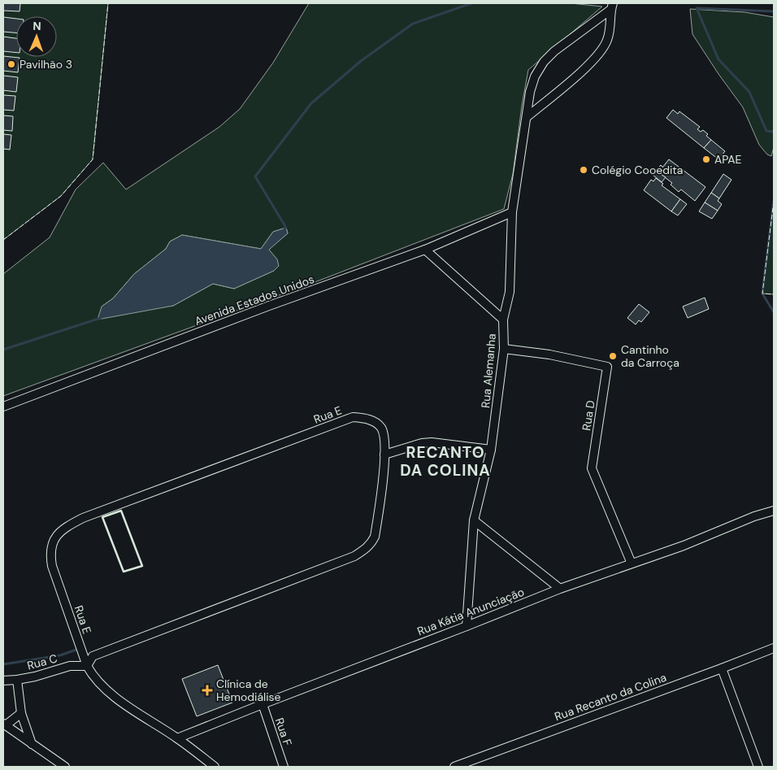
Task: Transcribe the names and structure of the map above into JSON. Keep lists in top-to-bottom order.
{
  "streets": {
    "street": [
      "Avenida Estados Unidos",
      "Rua Alemanha",
      "Rua E",
      "Rua D",
      "Rua Kátia Anunciação",
      "Rua C",
      "Rua Recanto da Colina",
      "Rua F"
    ]
  },
  "crossings": [
    ["Avenida Estados Unidos", "Rua Alemanha"],
    ["Rua Alemanha", "Rua D"],
    ["Rua Alemanha", "Rua Kátia Anunciação"],
    ["Rua E", "Rua C"],
    ["Rua D", "Rua Kátia Anunciação"],
    ["Rua Kátia Anunciação", "Rua F"]
  ],
  "districts": ["RECANTO DA COLINA"],
  "places": {
    "other": [
      "Pavilhão 3",
      "APAE",
      "Colégio Cooedita",
      "Cantinho da Carroça"
    ],
    "health": ["Clínica de Hemodiálise"]
  },
  "north": "top"
}
